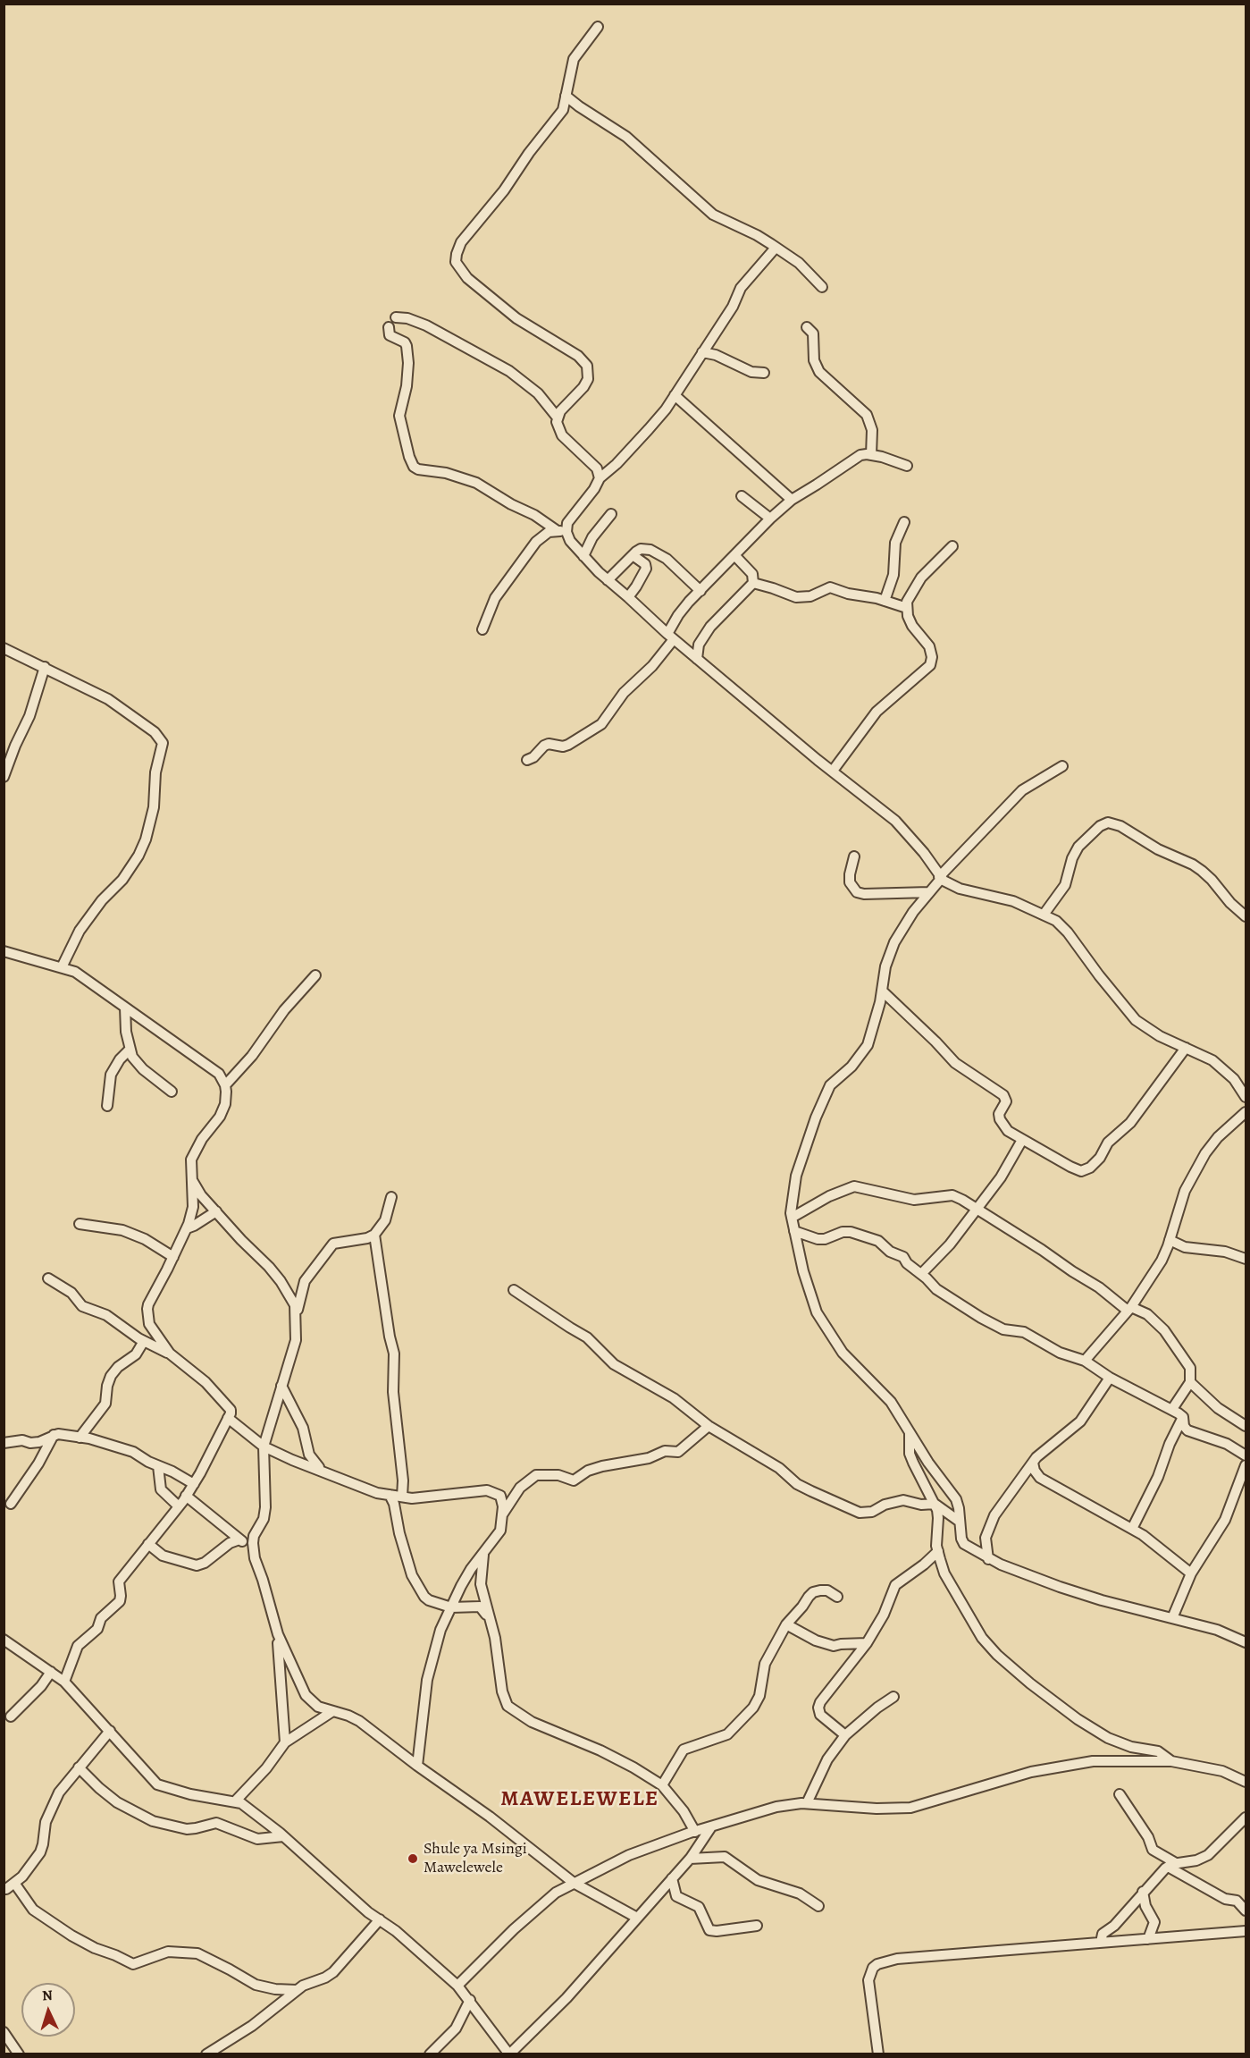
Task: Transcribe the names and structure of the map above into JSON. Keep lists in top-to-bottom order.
{
  "districts": ["MAWELEWELE"],
  "places": ["Shule ya Msingi Mawelewele"],
  "north": "top"
}
